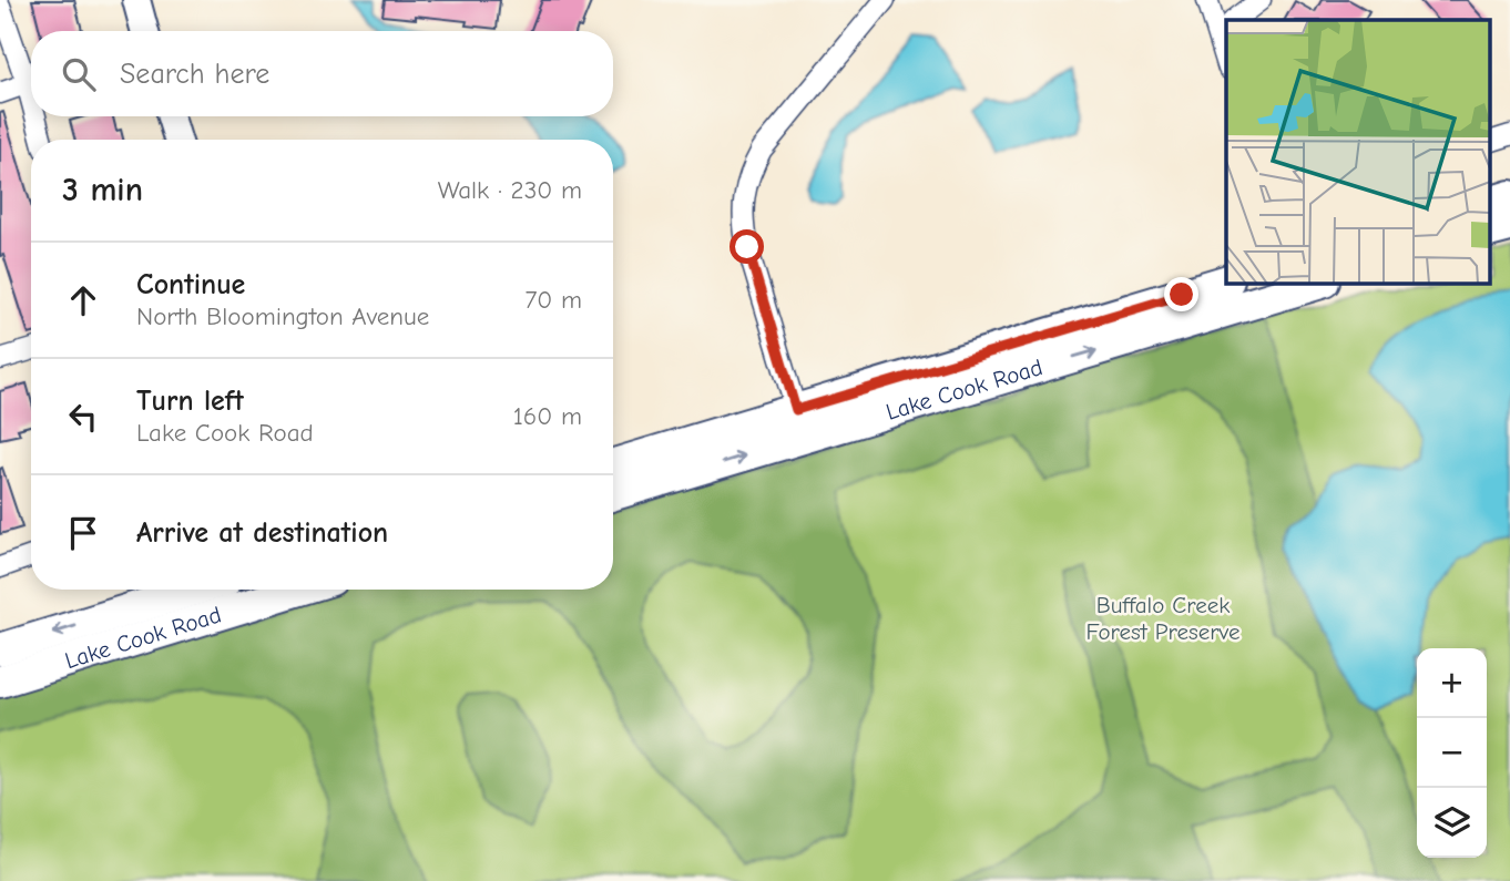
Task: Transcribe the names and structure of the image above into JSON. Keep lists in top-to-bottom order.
{
  "streets": {
    "main road": ["Lake Cook Road"]
  },
  "parks": ["Buffalo Creek Forest Preserve"],
  "page": {
    "search": "Search here",
    "heading": ["3 min", "Walk · 230 m"],
    "list": [
      ["Continue", "North Bloomington Avenue", "70 m"],
      ["Turn left", "Lake Cook Road", "160 m"],
      "Arrive at destination"
    ],
    "map_buttons": ["+", "−"]
  }
}
